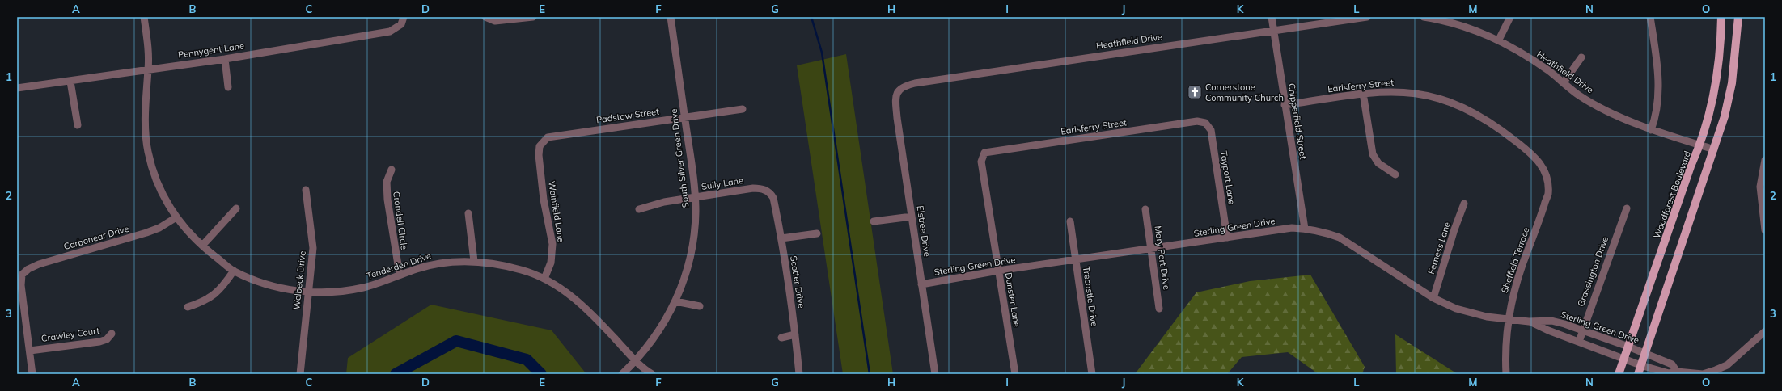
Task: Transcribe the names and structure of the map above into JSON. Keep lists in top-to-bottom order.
{
  "streets": {
    "main road": ["Woodforest Boulevard"],
    "street": [
      "Heathfield Drive",
      "Pennygent Lane",
      "Earlsferry Street",
      "Padstow Street",
      "Chipperfield Street",
      "South Silver Green Drive",
      "Tayport Lane",
      "Sully Lane",
      "Wainfield Lane",
      "Crondell Circle",
      "Sterling Green Drive",
      "Elstree Drive",
      "Carbonear Drive",
      "Ferness Lane",
      "Mary Port Drive",
      "Sheffield Terrace",
      "Tenderden Drive",
      "Grassington Drive",
      "Welbeck Drive",
      "Scotter Drive",
      "Trecastle Drive",
      "Dunster Lane",
      "Crawley Court"
    ]
  },
  "crossings": [
    ["Heathfield Drive", "Chipperfield Street"],
    ["Heathfield Drive", "Woodforest Boulevard"],
    ["Heathfield Drive", "Elstree Drive"],
    ["Pennygent Lane", "Tenderden Drive"],
    ["Earlsferry Street", "Chipperfield Street"],
    ["Earlsferry Street", "Tayport Lane"],
    ["Earlsferry Street", "Sheffield Terrace"],
    ["Earlsferry Street", "Dunster Lane"],
    ["Padstow Street", "South Silver Green Drive"],
    ["Padstow Street", "Wainfield Lane"],
    ["Chipperfield Street", "Sterling Green Drive"],
    ["South Silver Green Drive", "Sully Lane"],
    ["South Silver Green Drive", "Tenderden Drive"],
    ["Tayport Lane", "Sterling Green Drive"],
    ["Sully Lane", "Scotter Drive"],
    ["Woodforest Boulevard", "Sterling Green Drive"],
    ["Wainfield Lane", "Tenderden Drive"],
    ["Crondell Circle", "Tenderden Drive"],
    ["Sterling Green Drive", "Elstree Drive"],
    ["Sterling Green Drive", "Ferness Lane"],
    ["Sterling Green Drive", "Mary Port Drive"],
    ["Sterling Green Drive", "Sheffield Terrace"],
    ["Sterling Green Drive", "Grassington Drive"],
    ["Sterling Green Drive", "Trecastle Drive"],
    ["Sterling Green Drive", "Dunster Lane"],
    ["Carbonear Drive", "Tenderden Drive"],
    ["Carbonear Drive", "Crawley Court"],
    ["Tenderden Drive", "Welbeck Drive"]
  ],
  "places": {
    "church": ["Cornerstone Community Church"]
  },
  "grid": {
    "columns": [
      "A",
      "B",
      "C",
      "D",
      "E",
      "F",
      "G",
      "H",
      "I",
      "J",
      "K",
      "L",
      "M",
      "N",
      "O"
    ],
    "rows": ["1", "2", "3"]
  }
}
